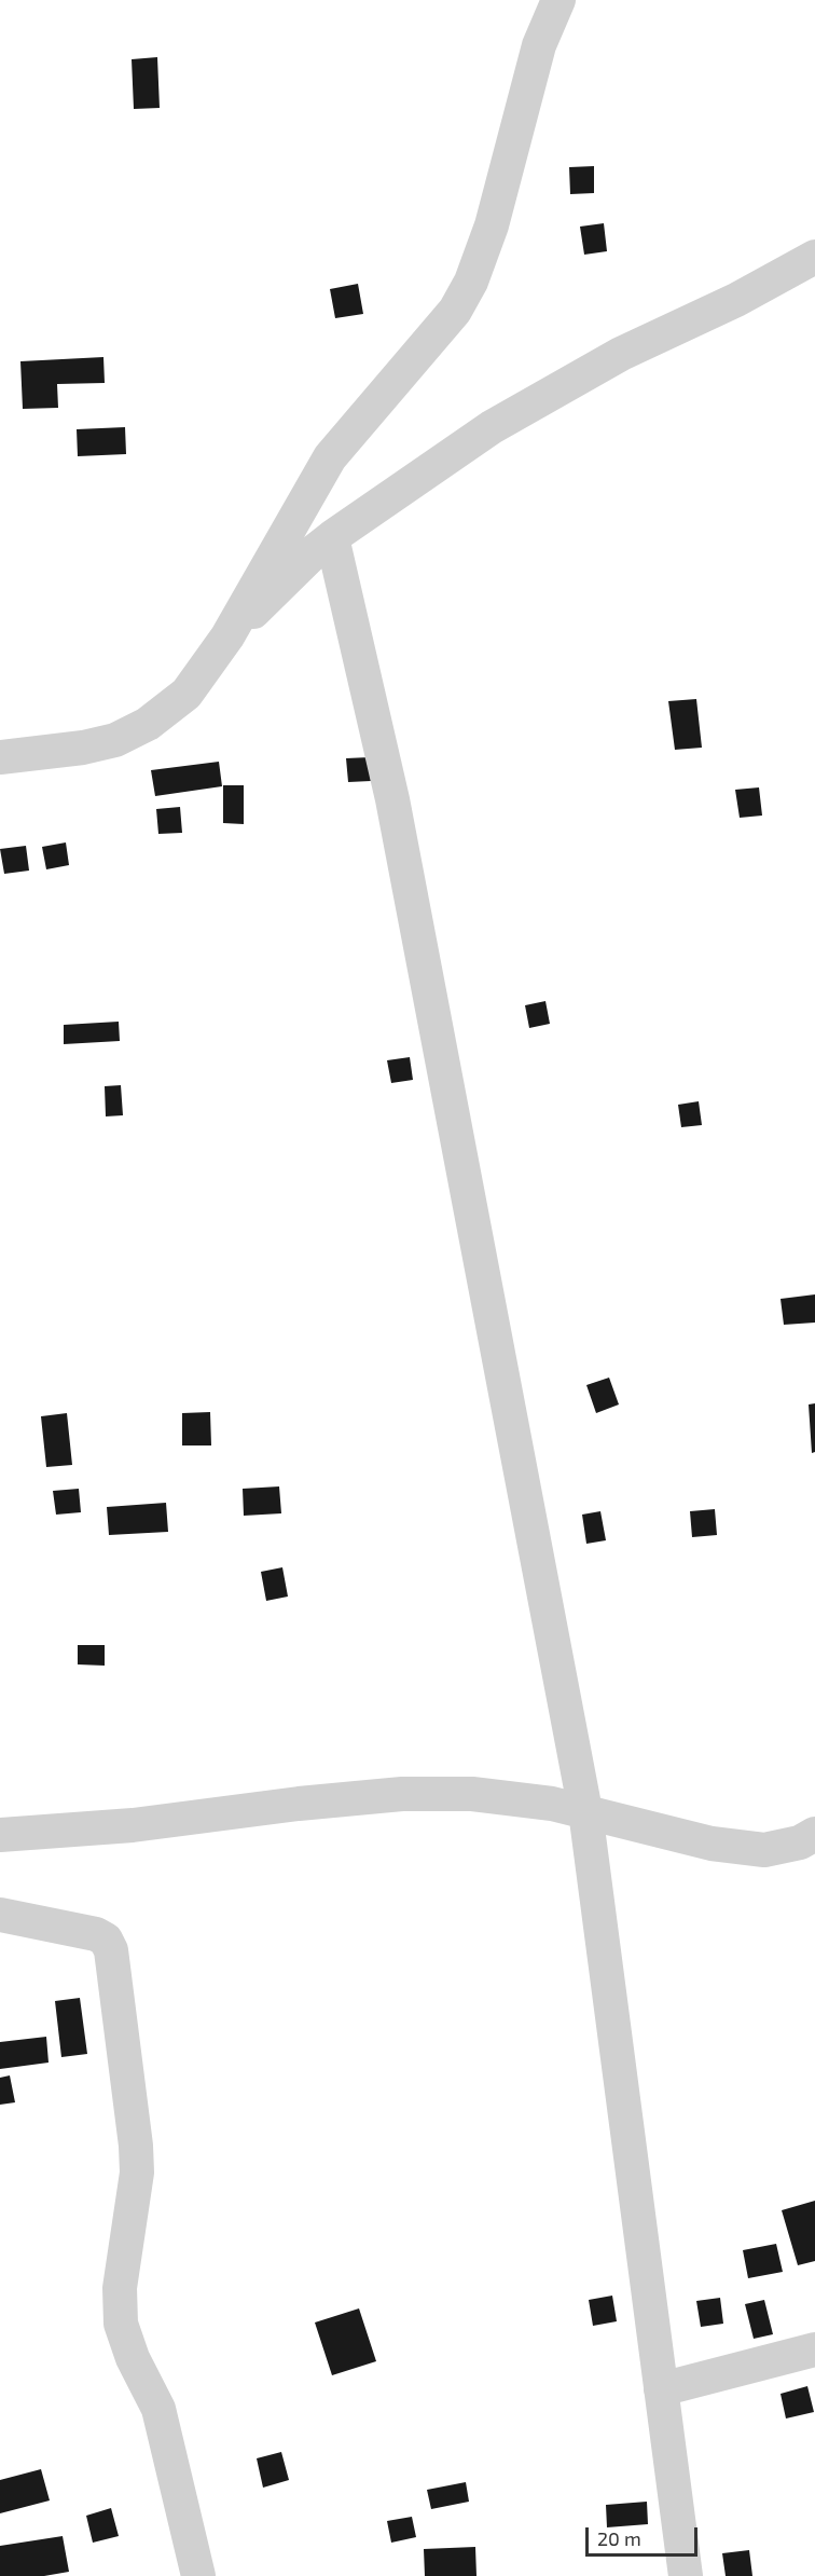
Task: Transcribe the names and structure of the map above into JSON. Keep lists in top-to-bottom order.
{
  "scale_bar": "20 m"
}
